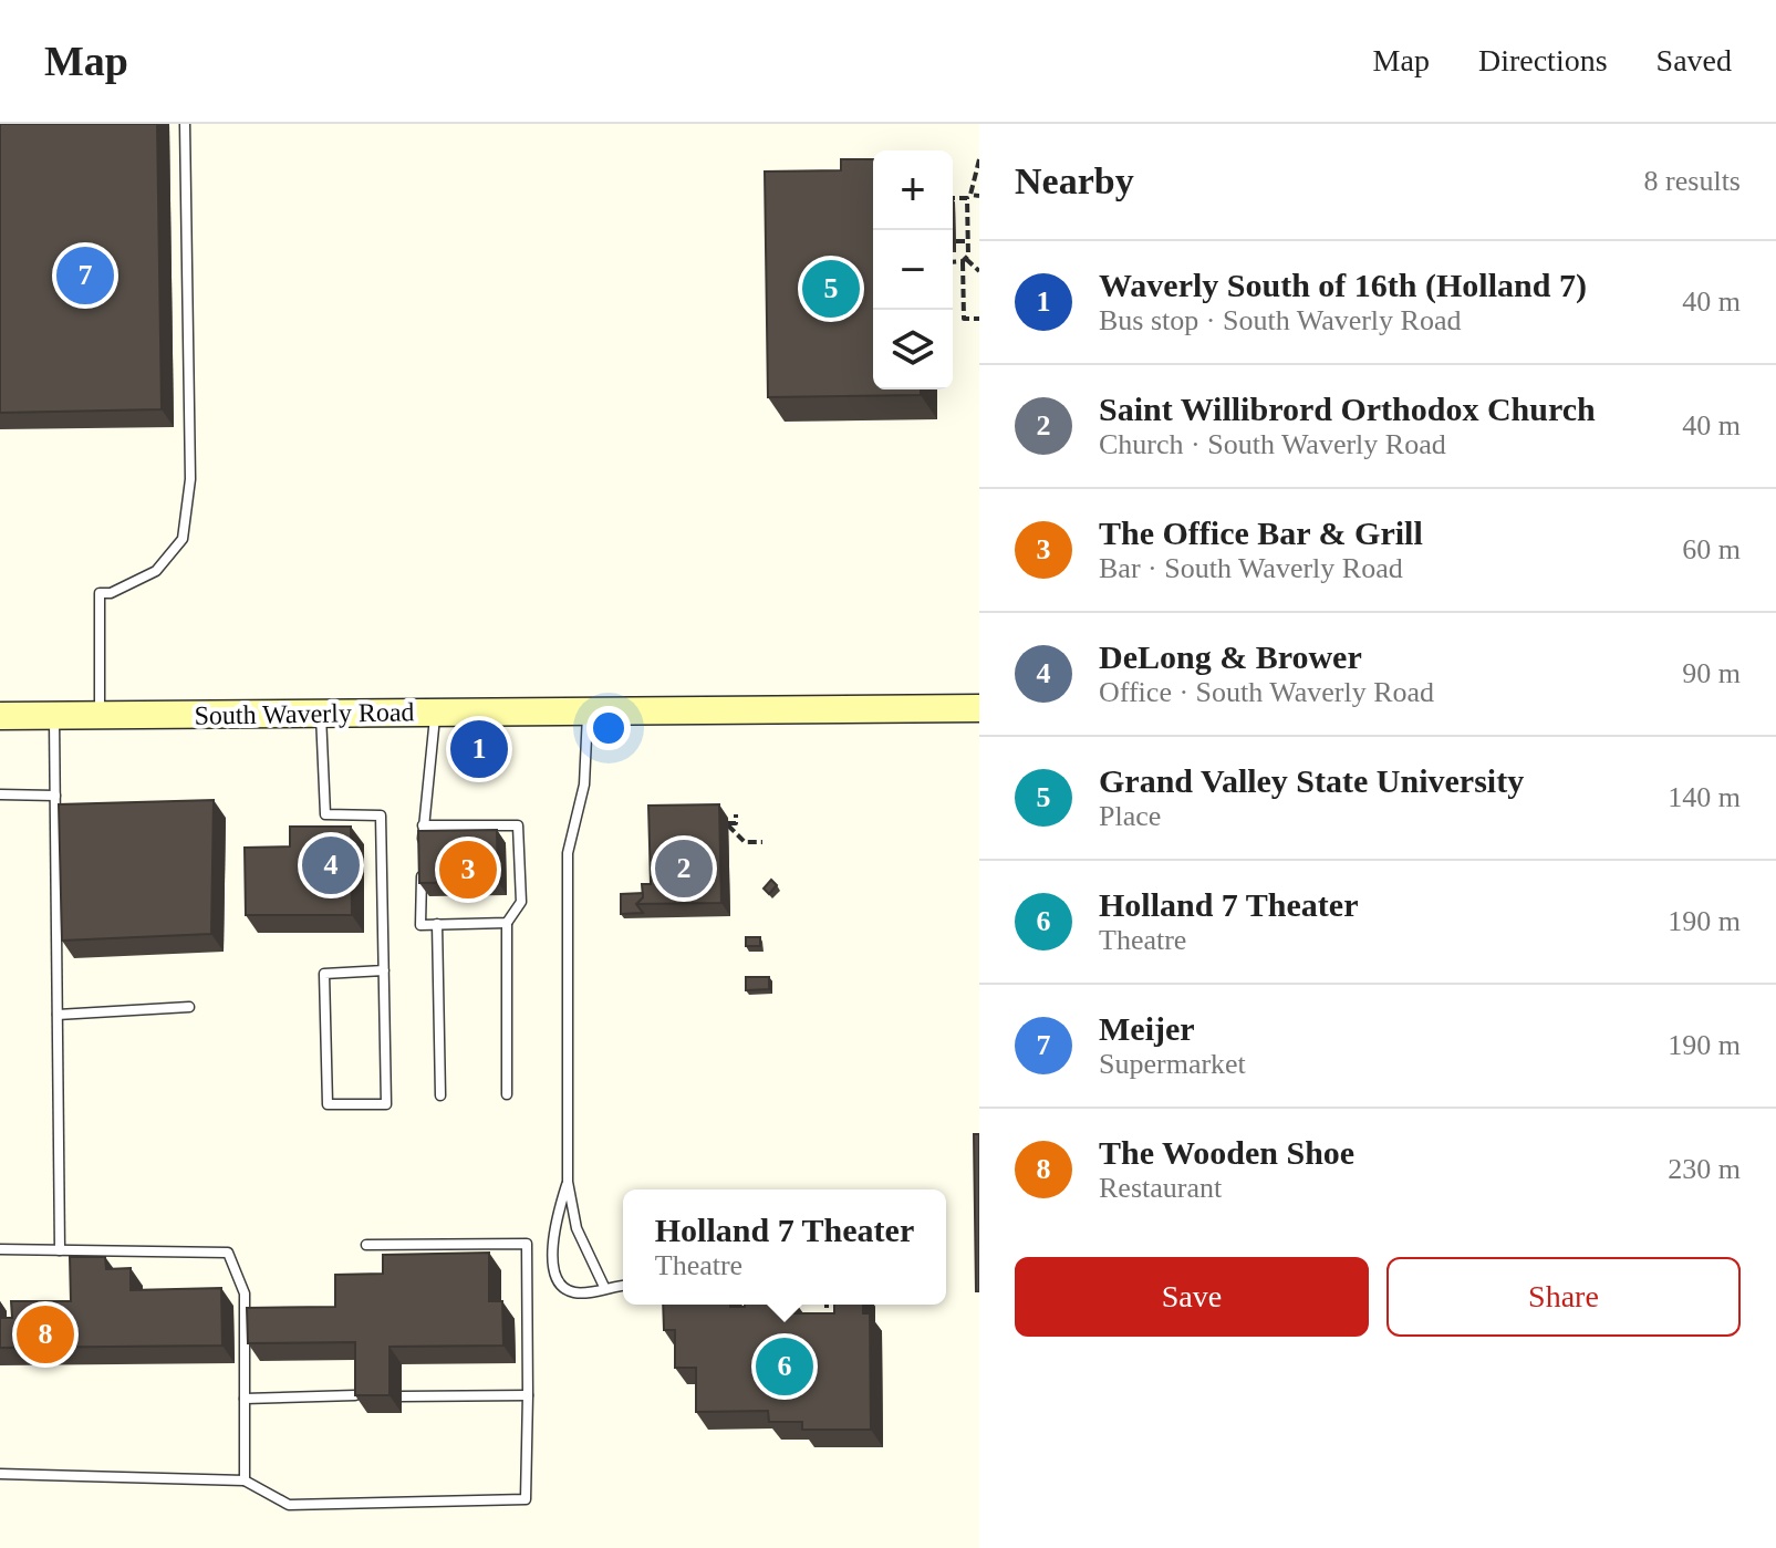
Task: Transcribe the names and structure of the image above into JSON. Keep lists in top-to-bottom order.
{
  "streets": {
    "main road": ["South Waverly Road"]
  },
  "page": {
    "header": "Map",
    "nav": ["Map", "Directions", "Saved"],
    "heading": ["Nearby", "8 results"],
    "map_buttons": ["+", "−"],
    "list": [
      {
        "mark": "1",
        "name": "Waverly South of 16th (Holland 7)",
        "note": "Bus stop · South Waverly Road",
        "value": "40 m"
      },
      {
        "mark": "2",
        "name": "Saint Willibrord Orthodox Church",
        "note": "Church · South Waverly Road",
        "value": "40 m"
      },
      {
        "mark": "3",
        "name": "The Office Bar & Grill",
        "note": "Bar · South Waverly Road",
        "value": "60 m"
      },
      {
        "mark": "4",
        "name": "DeLong & Brower",
        "note": "Office · South Waverly Road",
        "value": "90 m"
      },
      {
        "mark": "5",
        "name": "Grand Valley State University",
        "note": "Place",
        "value": "140 m"
      },
      {
        "mark": "6",
        "name": "Holland 7 Theater",
        "note": "Theatre",
        "value": "190 m"
      },
      {
        "mark": "7",
        "name": "Meijer",
        "note": "Supermarket",
        "value": "190 m"
      },
      {
        "mark": "8",
        "name": "The Wooden Shoe",
        "note": "Restaurant",
        "value": "230 m"
      }
    ],
    "pins": [
      "7",
      "5",
      "1",
      "4",
      "2",
      "3",
      "8",
      "6"
    ],
    "popup": ["Holland 7 Theater", "Theatre"],
    "buttons": ["Save", "Share"]
  }
}
